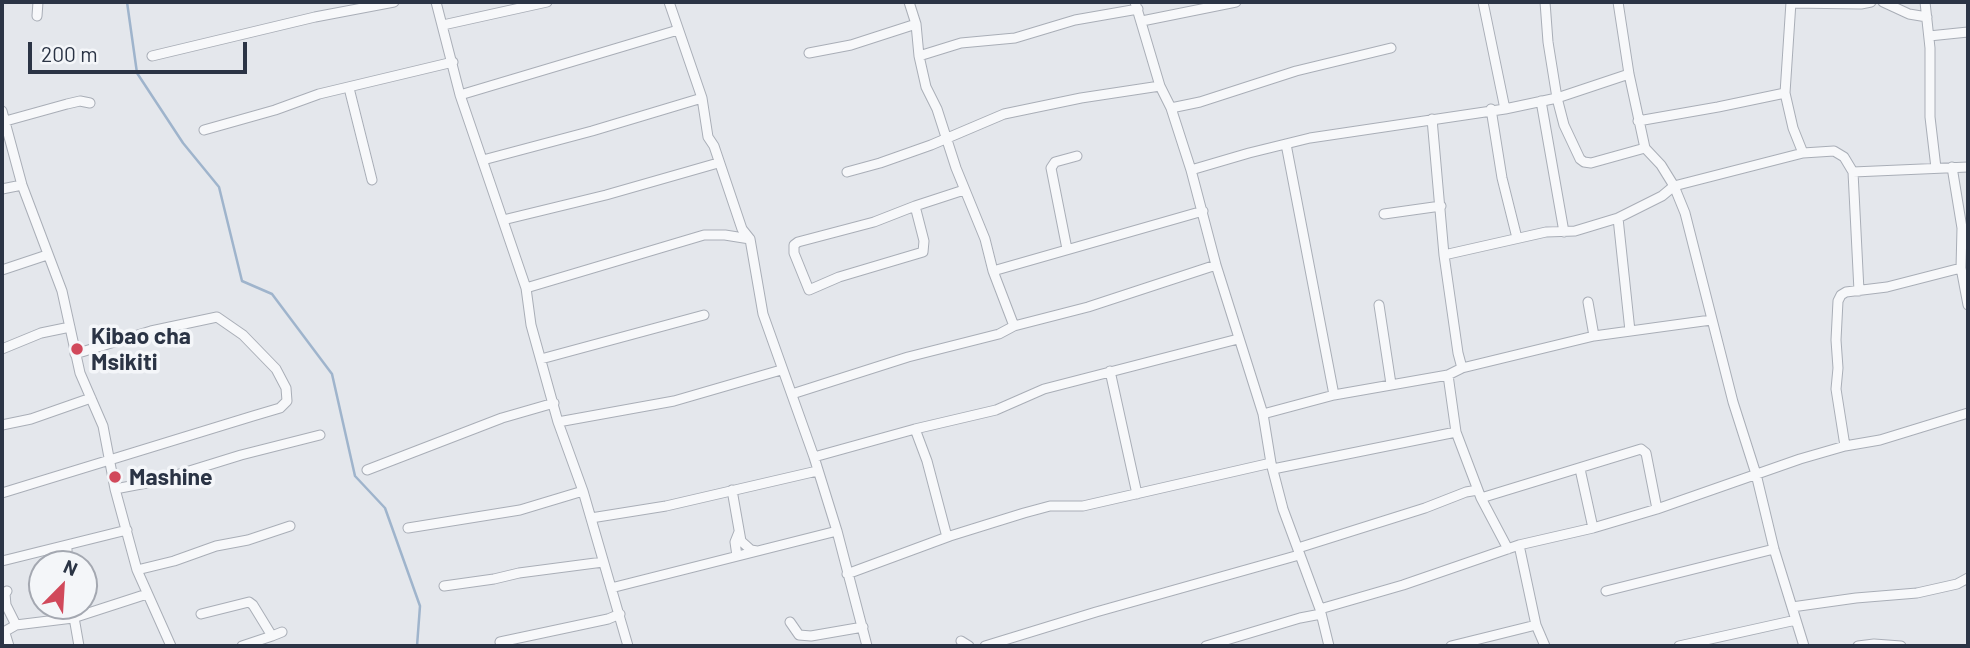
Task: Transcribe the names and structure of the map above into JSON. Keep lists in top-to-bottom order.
{
  "places": ["Kibao cha Msikiti", "Mashine"],
  "scale_bar": "200 m",
  "north": "top right"
}
